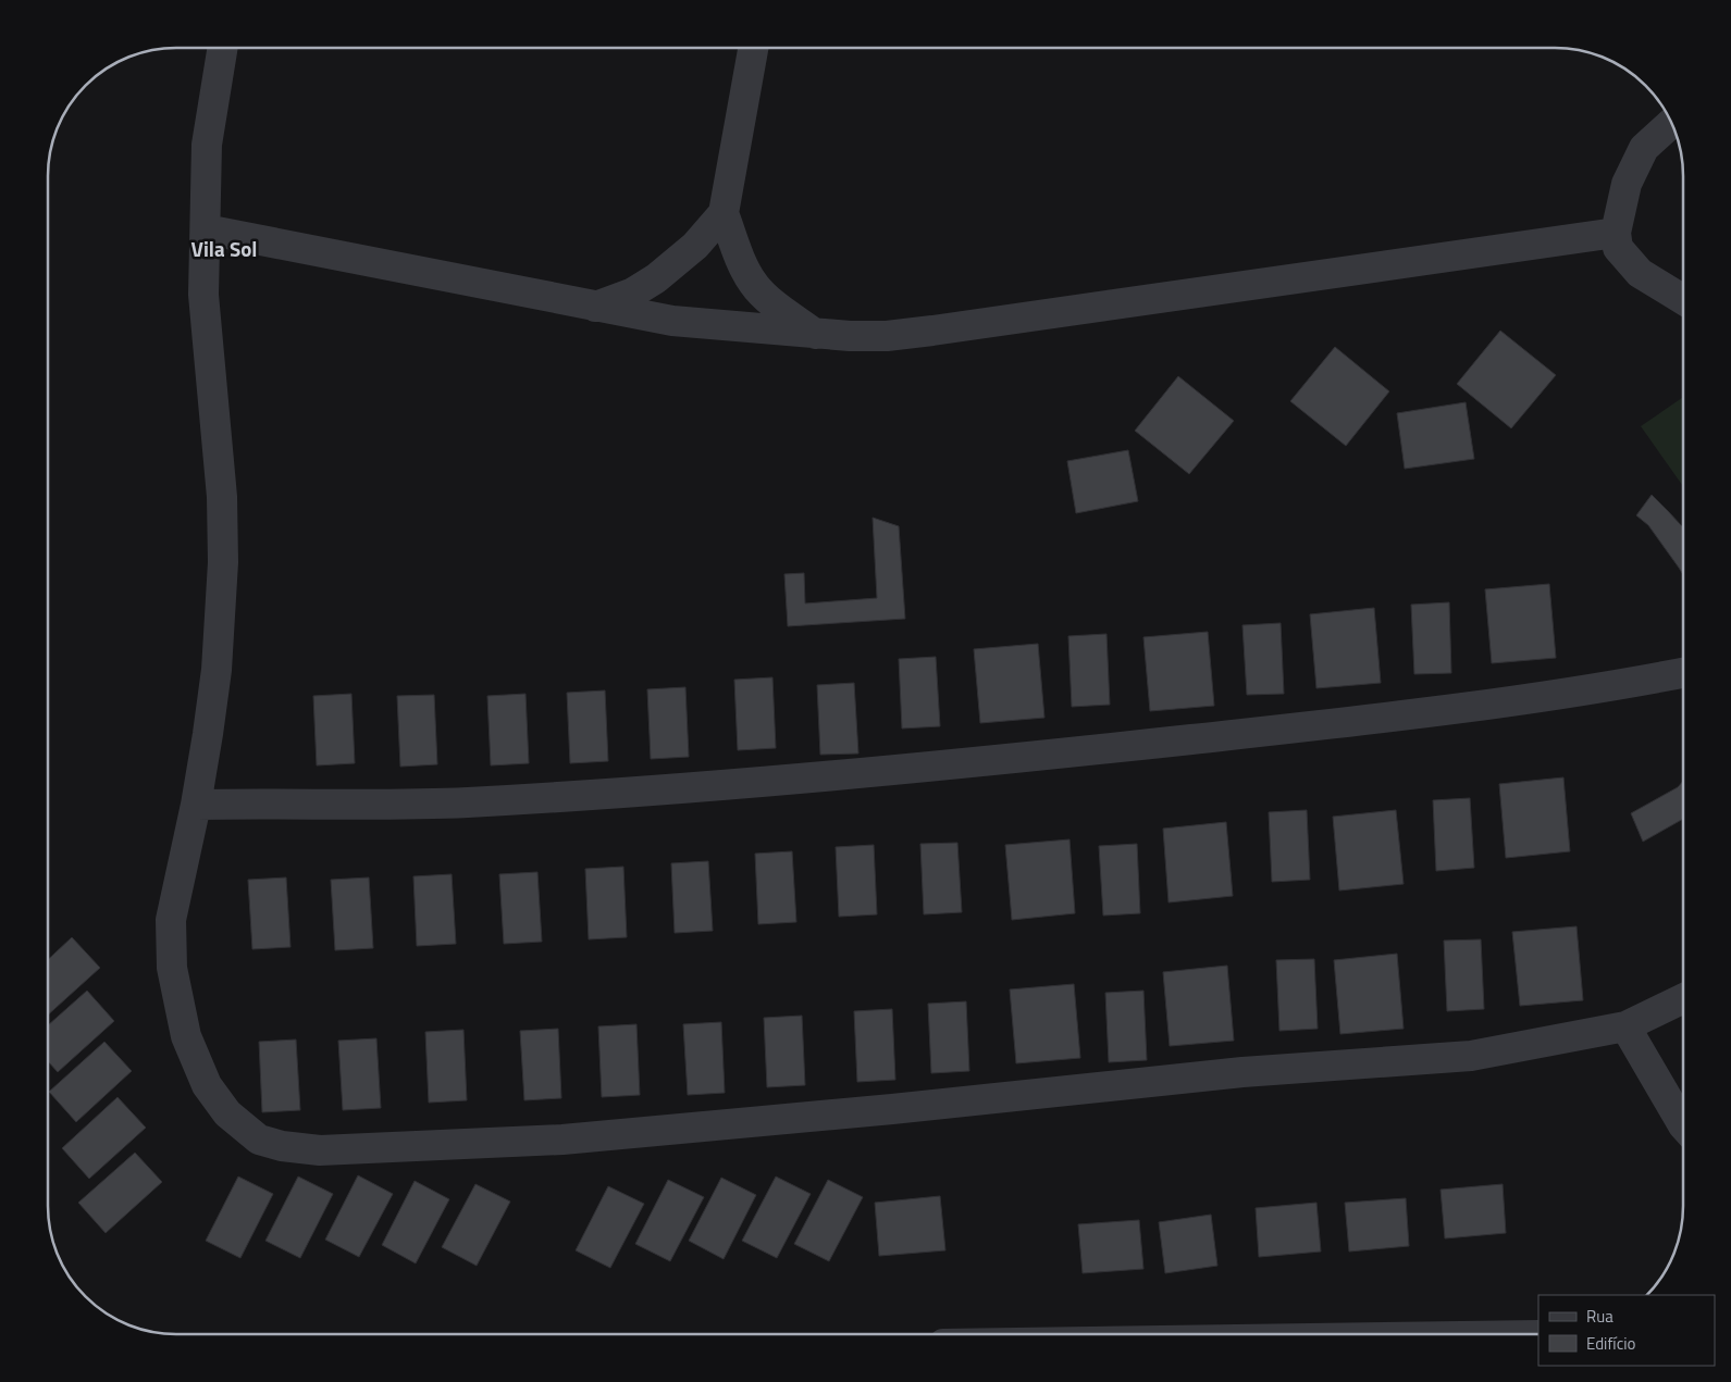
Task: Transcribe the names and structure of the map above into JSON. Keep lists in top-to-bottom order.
{
  "districts": ["Vila Sol"],
  "legend": ["Rua", "Edifício"]
}
